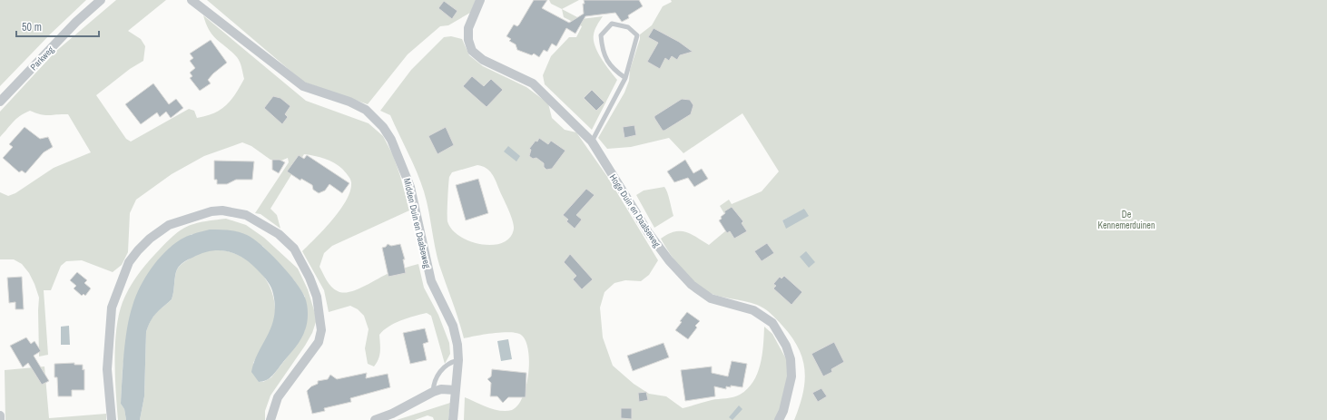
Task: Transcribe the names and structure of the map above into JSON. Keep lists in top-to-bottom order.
{
  "streets": {
    "street": ["Parkweg", "Hoge Duin en Daalseweg", "Midden Duin en Daalseweg"]
  },
  "parks": ["De Kennemerduinen"],
  "scale_bar": "50 m"
}
